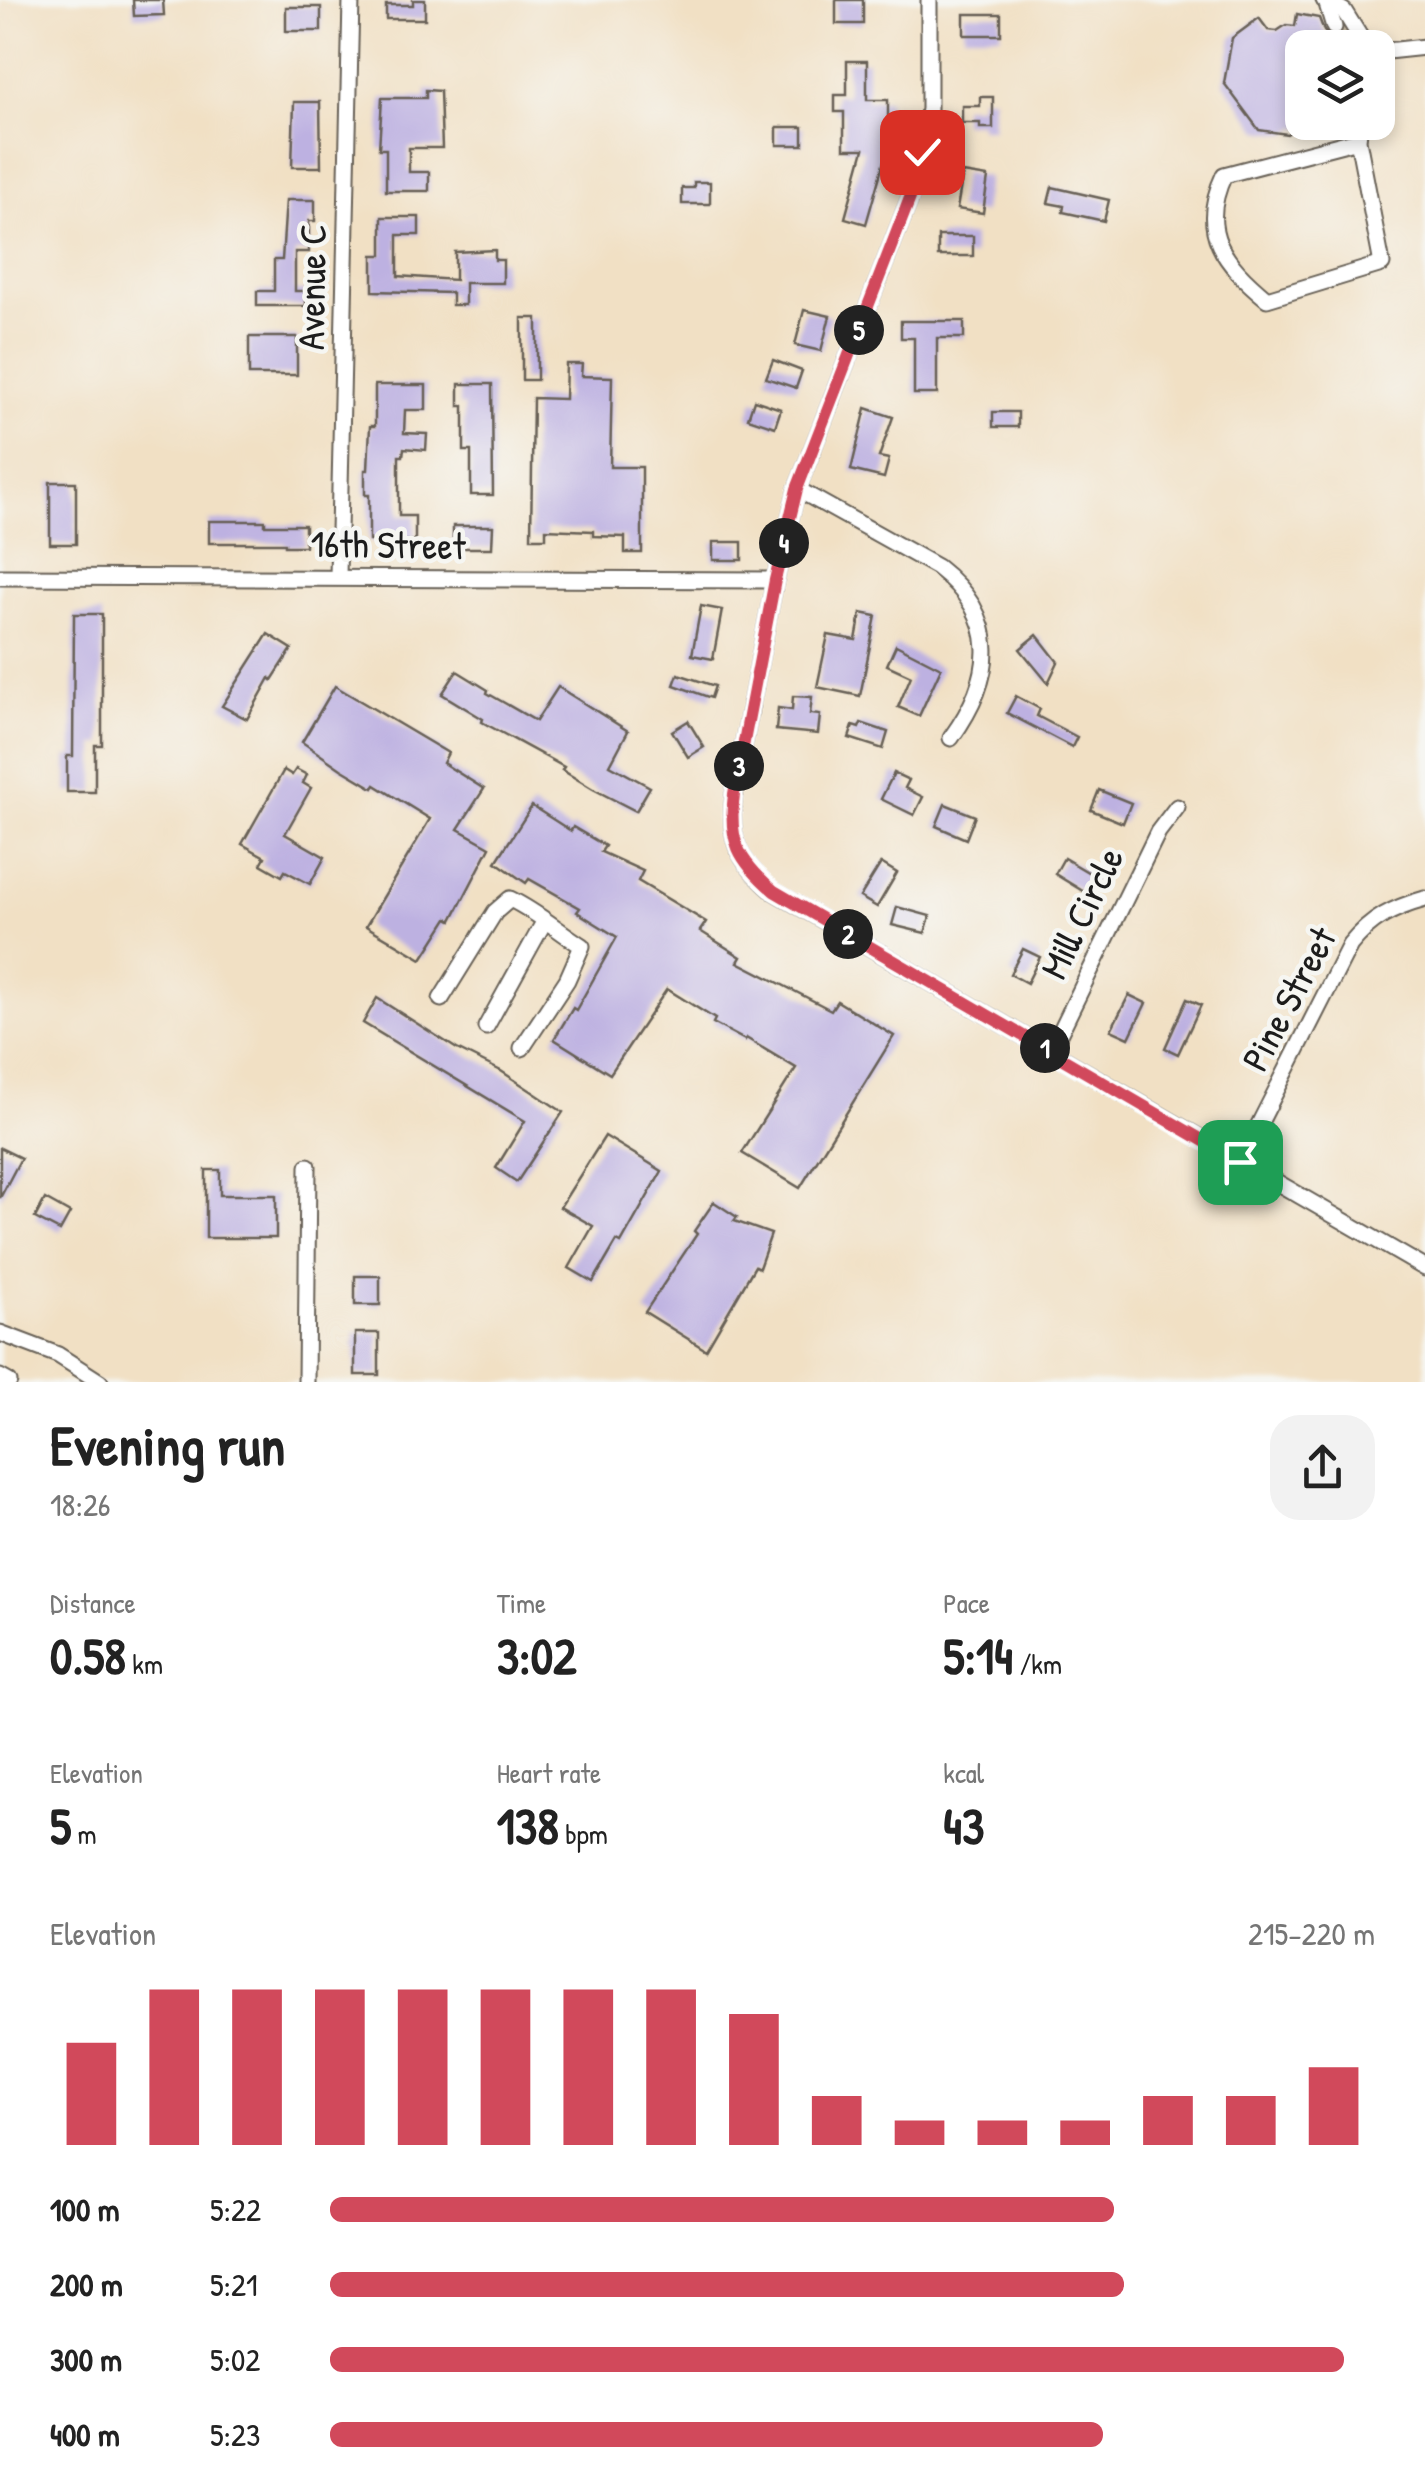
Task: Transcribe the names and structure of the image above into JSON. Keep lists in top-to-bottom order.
{
  "streets": {
    "street": [
      "Avenue C",
      "16th Street",
      "Mill Circle",
      "Pine Street"
    ]
  },
  "crossings": [
    ["Avenue C", "16th Street"]
  ],
  "page": {
    "pins": [
      "5",
      "4",
      "3",
      "2",
      "1"
    ],
    "heading": ["Evening run", "18:26"],
    "stats": [
      ["Distance", "0.58 km"],
      ["Time", "3:02"],
      ["Pace", "5:14 /km"],
      ["Elevation", "5 m"],
      ["Heart rate", "138 bpm"],
      ["kcal", "43"]
    ],
    "chart": ["Elevation", "215–220 m"],
    "list": [
      {
        "name": "100 m",
        "note": "5:22"
      },
      {
        "name": "200 m",
        "note": "5:21"
      },
      {
        "name": "300 m",
        "note": "5:02"
      },
      {
        "name": "400 m",
        "note": "5:23"
      }
    ]
  }
}
